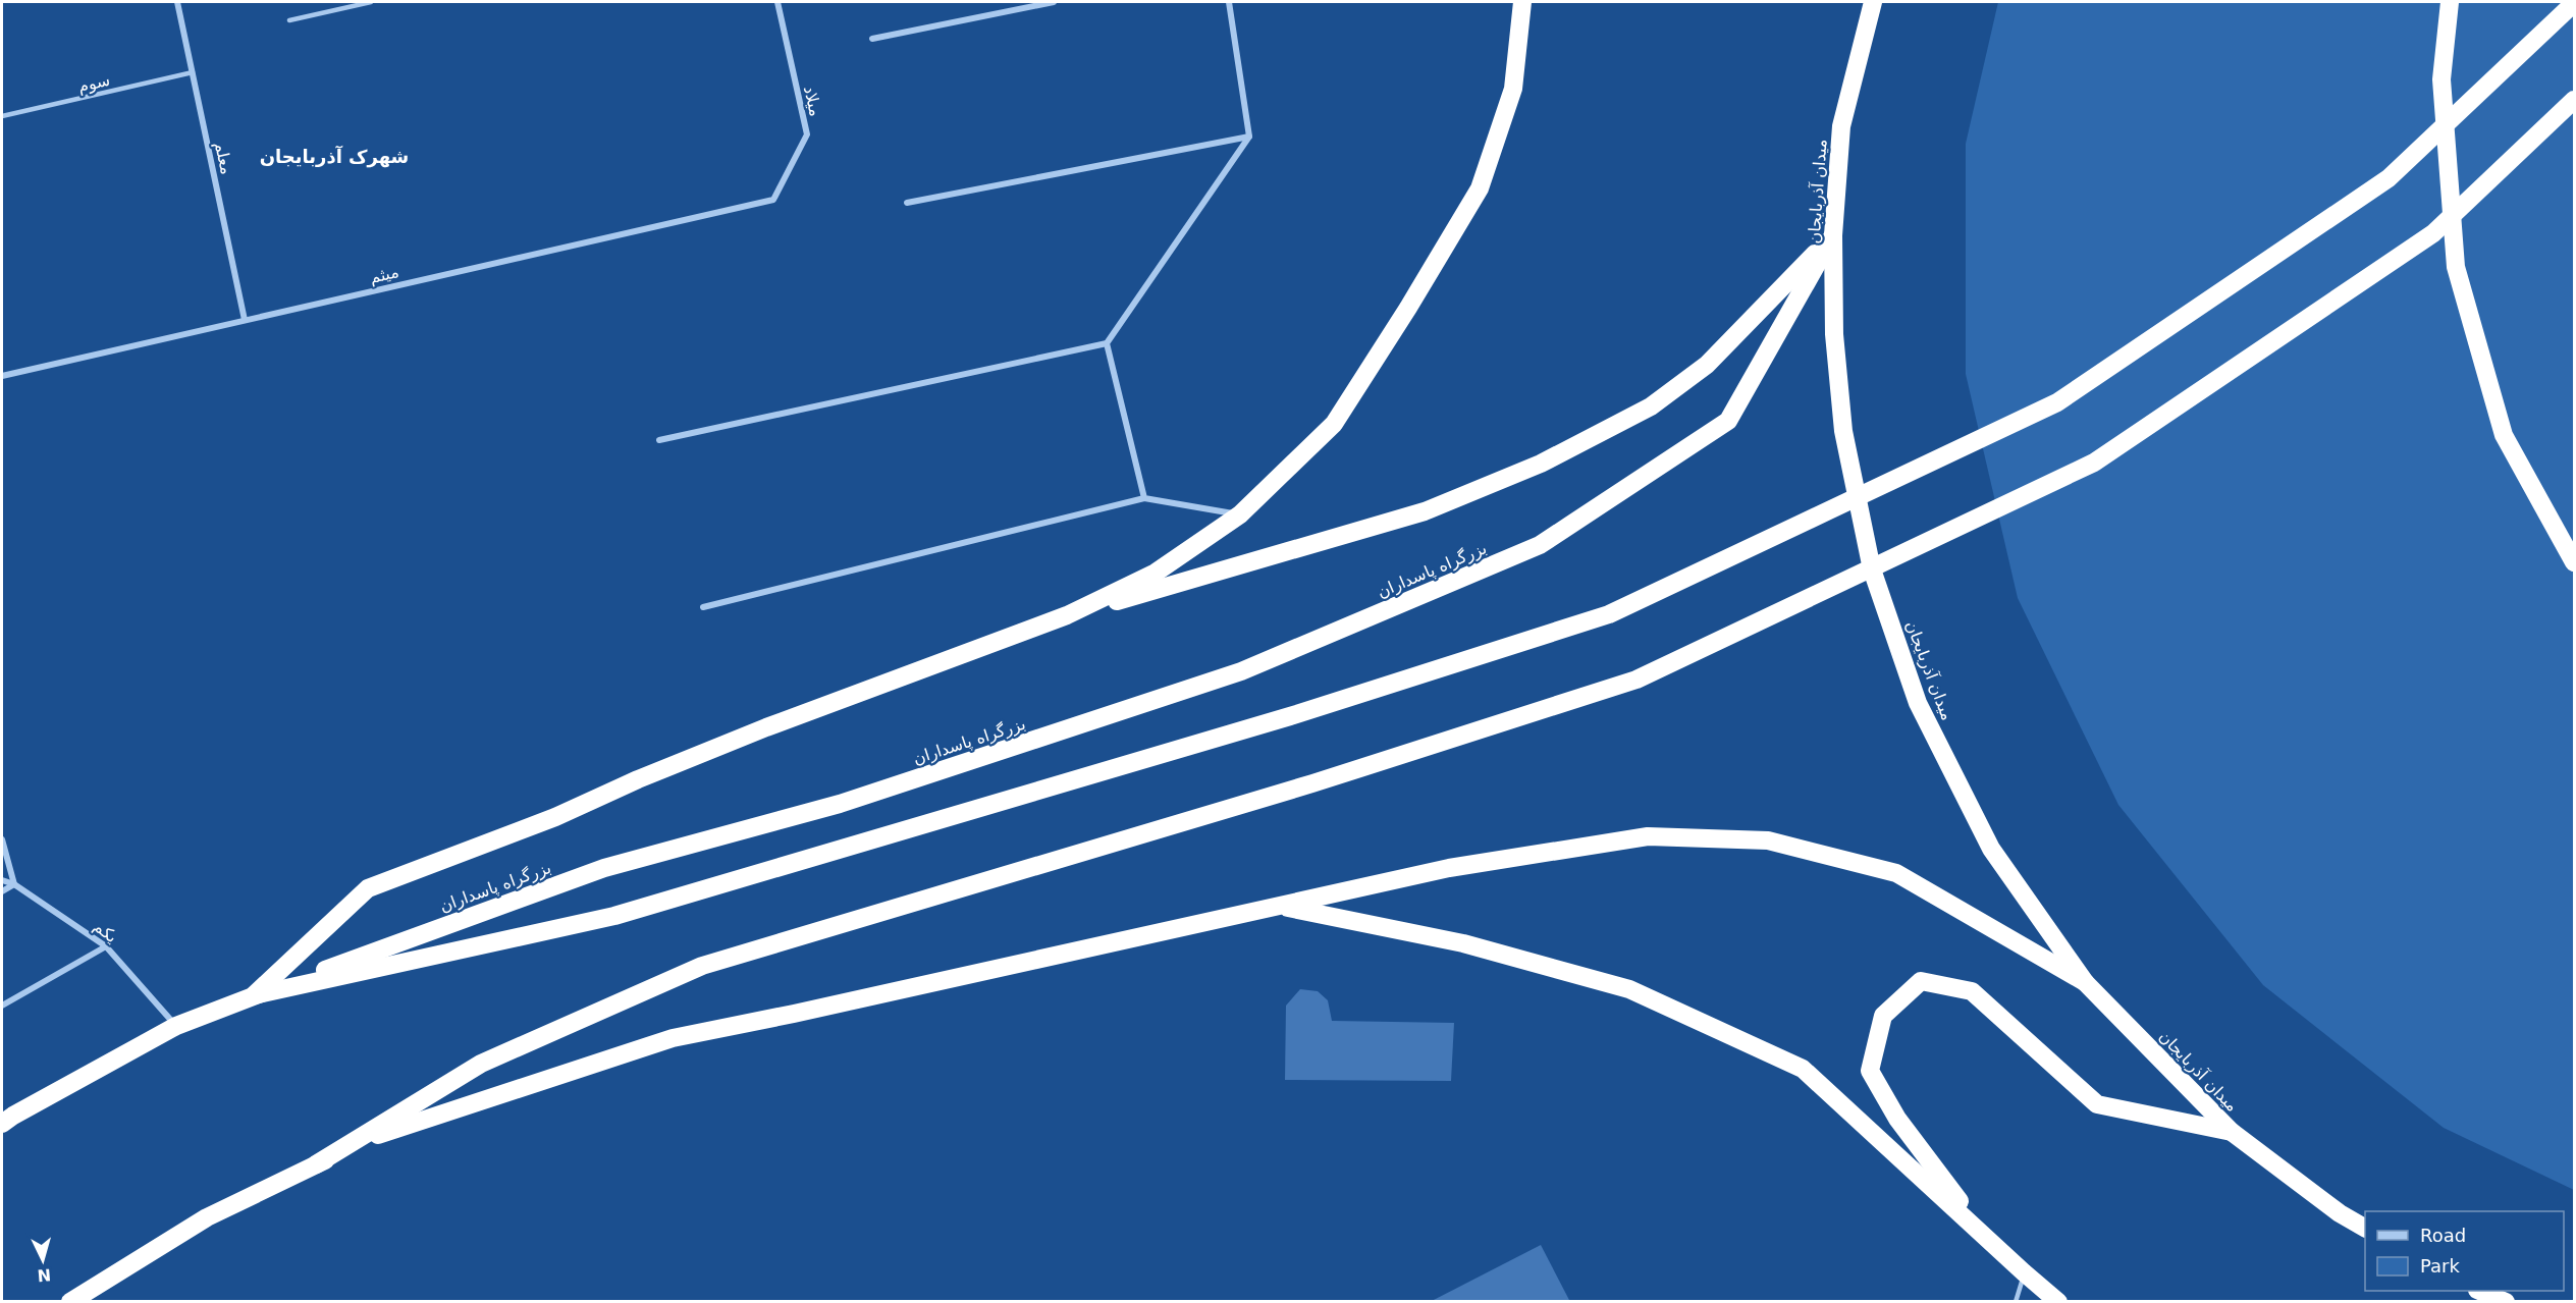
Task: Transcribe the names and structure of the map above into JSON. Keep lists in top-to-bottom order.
{
  "streets": {
    "highway": ["میدان آذربایجان", "بزرگراه پاسداران"],
    "street": [
      "میلاد",
      "معلم",
      "میثم",
      "یکم"
    ],
    "lane": ["سوم"]
  },
  "crossings": [
    ["سوم", "معلم"],
    ["میلاد", "میثم"],
    ["معلم", "میثم"],
    ["میدان آذربایجان", "بزرگراه پاسداران"],
    ["بزرگراه پاسداران", "یکم"]
  ],
  "districts": ["شهرک آذربایجان"],
  "legend": ["Road", "Park"],
  "north": "bottom"
}
